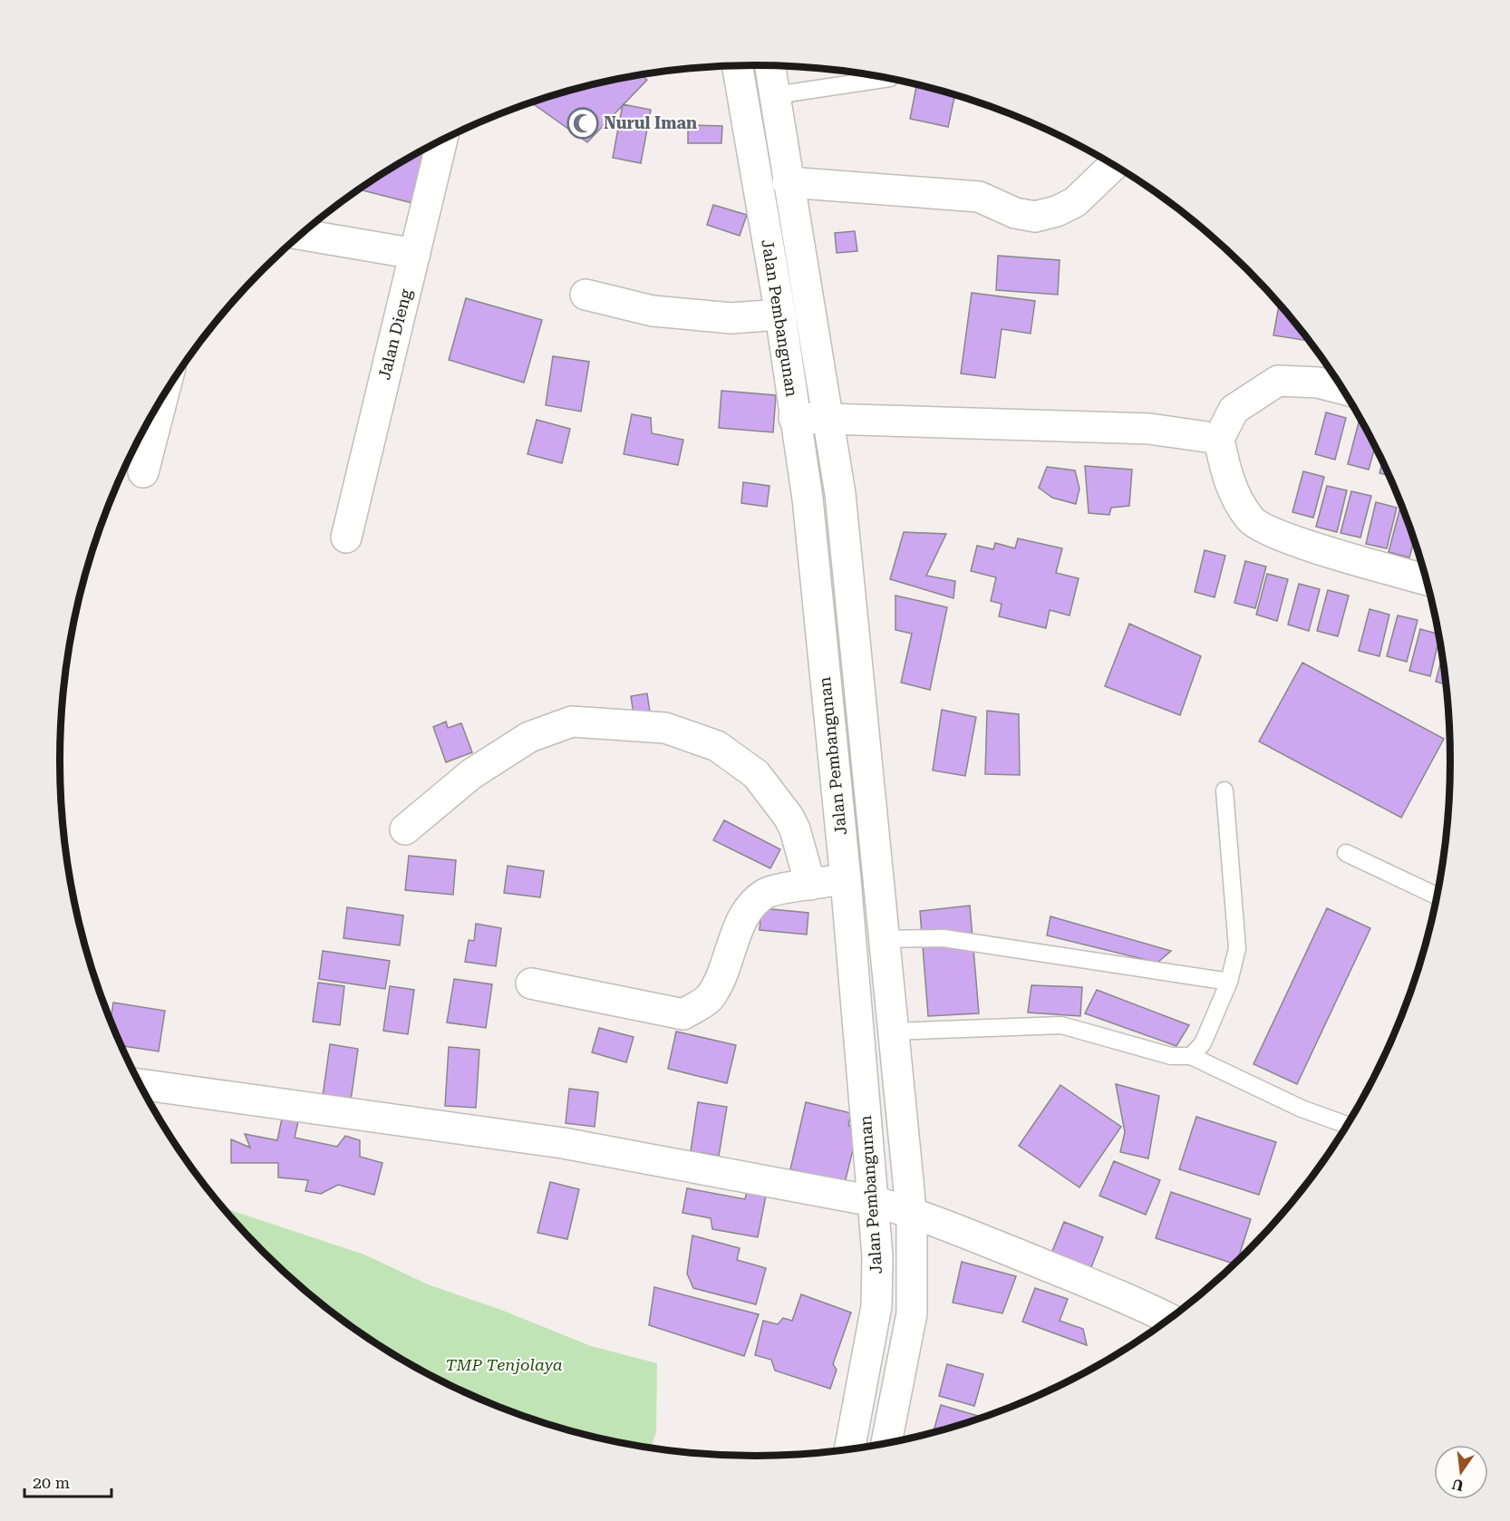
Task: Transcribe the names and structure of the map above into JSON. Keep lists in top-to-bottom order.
{
  "streets": {
    "street": ["Jalan Pembangunan", "Jalan Dieng"]
  },
  "parks": ["TMP Tenjolaya"],
  "places": {
    "mosque": ["Nurul Iman"]
  },
  "scale_bar": "20 m",
  "north": "bottom"
}
